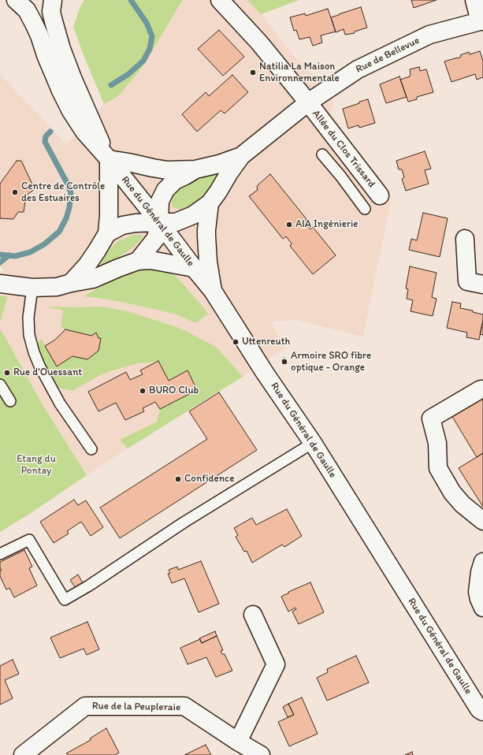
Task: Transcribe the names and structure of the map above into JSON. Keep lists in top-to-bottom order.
{
  "streets": {
    "street": [
      "Rue de Bellevue",
      "Allée du Clos Trissard",
      "Rue du Général de Gaulle",
      "Rue de la Peupleraie"
    ]
  },
  "crossings": [
    ["Rue de Bellevue", "Allée du Clos Trissard"],
    ["Rue de Bellevue", "Rue du Général de Gaulle"]
  ],
  "parks": ["Etang du Pontay"],
  "places": [
    "Natilia La Maison Environnementale",
    "Centre de Contrôle des Estuaires",
    "AIA Ingénierie",
    "Uttenreuth",
    "Armoire SRO fibre optique - Orange",
    "Rue d'Ouessant",
    "BURO Club",
    "Confidence"
  ]
}
